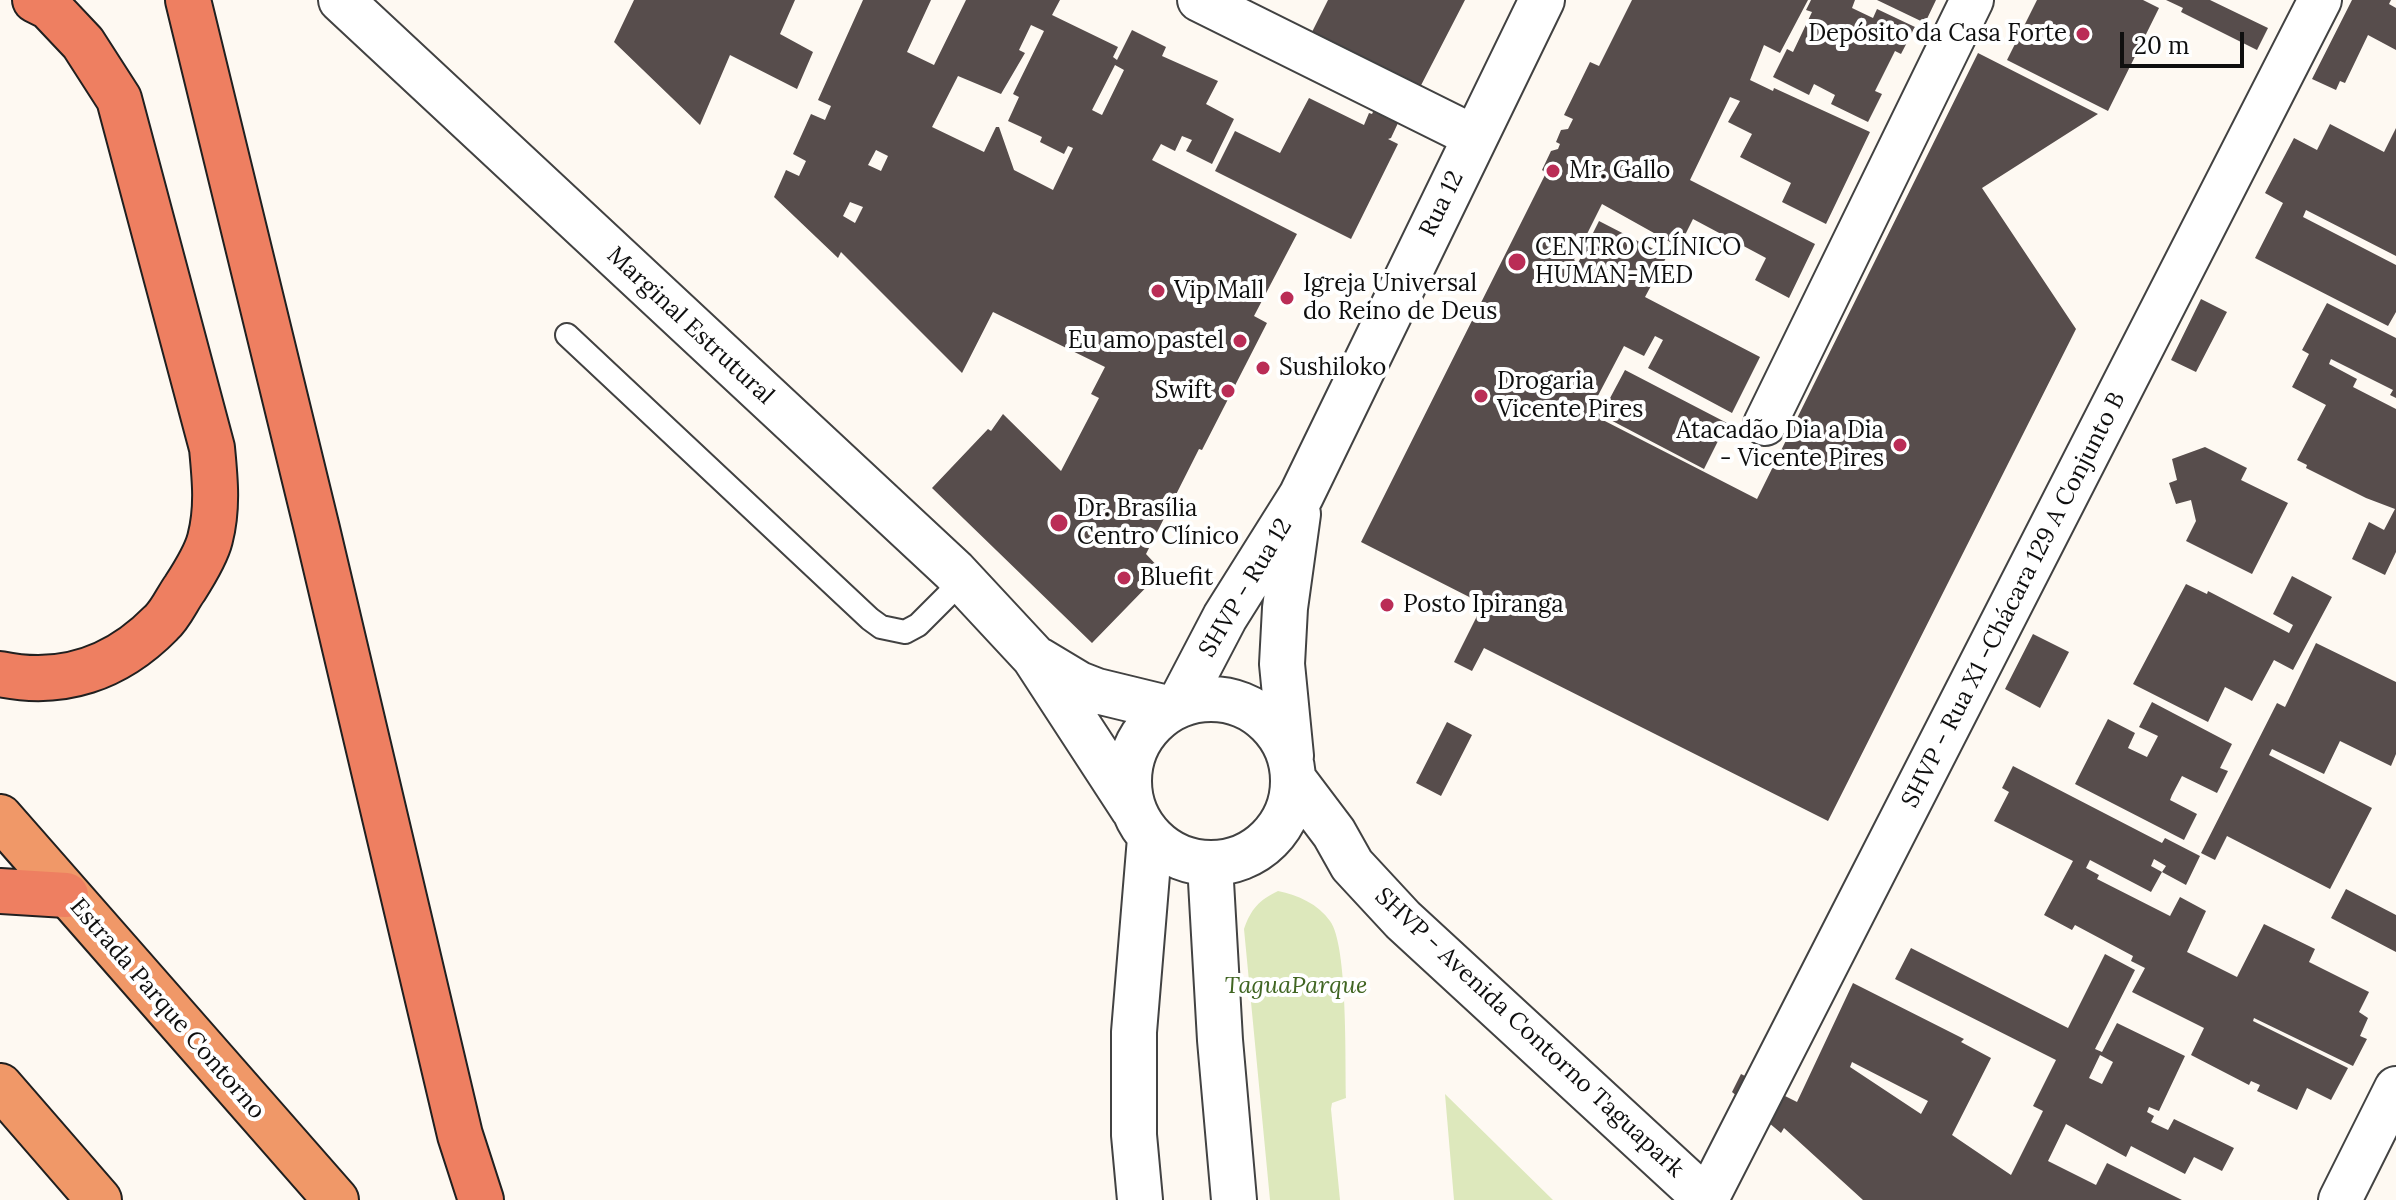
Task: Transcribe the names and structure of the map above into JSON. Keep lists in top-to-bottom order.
{
  "streets": {
    "highway": ["Estrada Parque Contorno"],
    "street": [
      "Rua 12",
      "Marginal Estrutural",
      "SHVP - Rua 12",
      "SHVP - Rua X1 -Chácara 129 A Conjunto B",
      "SHVP - Avenida Contorno Taguapark"
    ]
  },
  "crossings": [
    ["Rua 12", "SHVP - Rua 12"],
    ["Marginal Estrutural", "SHVP - Rua 12"],
    ["Marginal Estrutural", "SHVP - Avenida Contorno Taguapark"],
    ["SHVP - Rua 12", "SHVP - Avenida Contorno Taguapark"],
    ["SHVP - Rua X1 -Chácara 129 A Conjunto B", "SHVP - Avenida Contorno Taguapark"]
  ],
  "parks": ["TaguaParque"],
  "places": [
    "Depósito da Casa Forte",
    "Mr. Gallo",
    "CENTRO CLÍNICO HUMAN-MED",
    "Vip Mall",
    "Igreja Universal do Reino de Deus",
    "Eu amo pastel",
    "Sushiloko",
    "Swift",
    "Drogaria Vicente Pires",
    "Atacadão Dia a Dia - Vicente Pires",
    "Dr. Brasília Centro Clínico",
    "Bluefit",
    "Posto Ipiranga"
  ],
  "scale_bar": "20 m"
}
